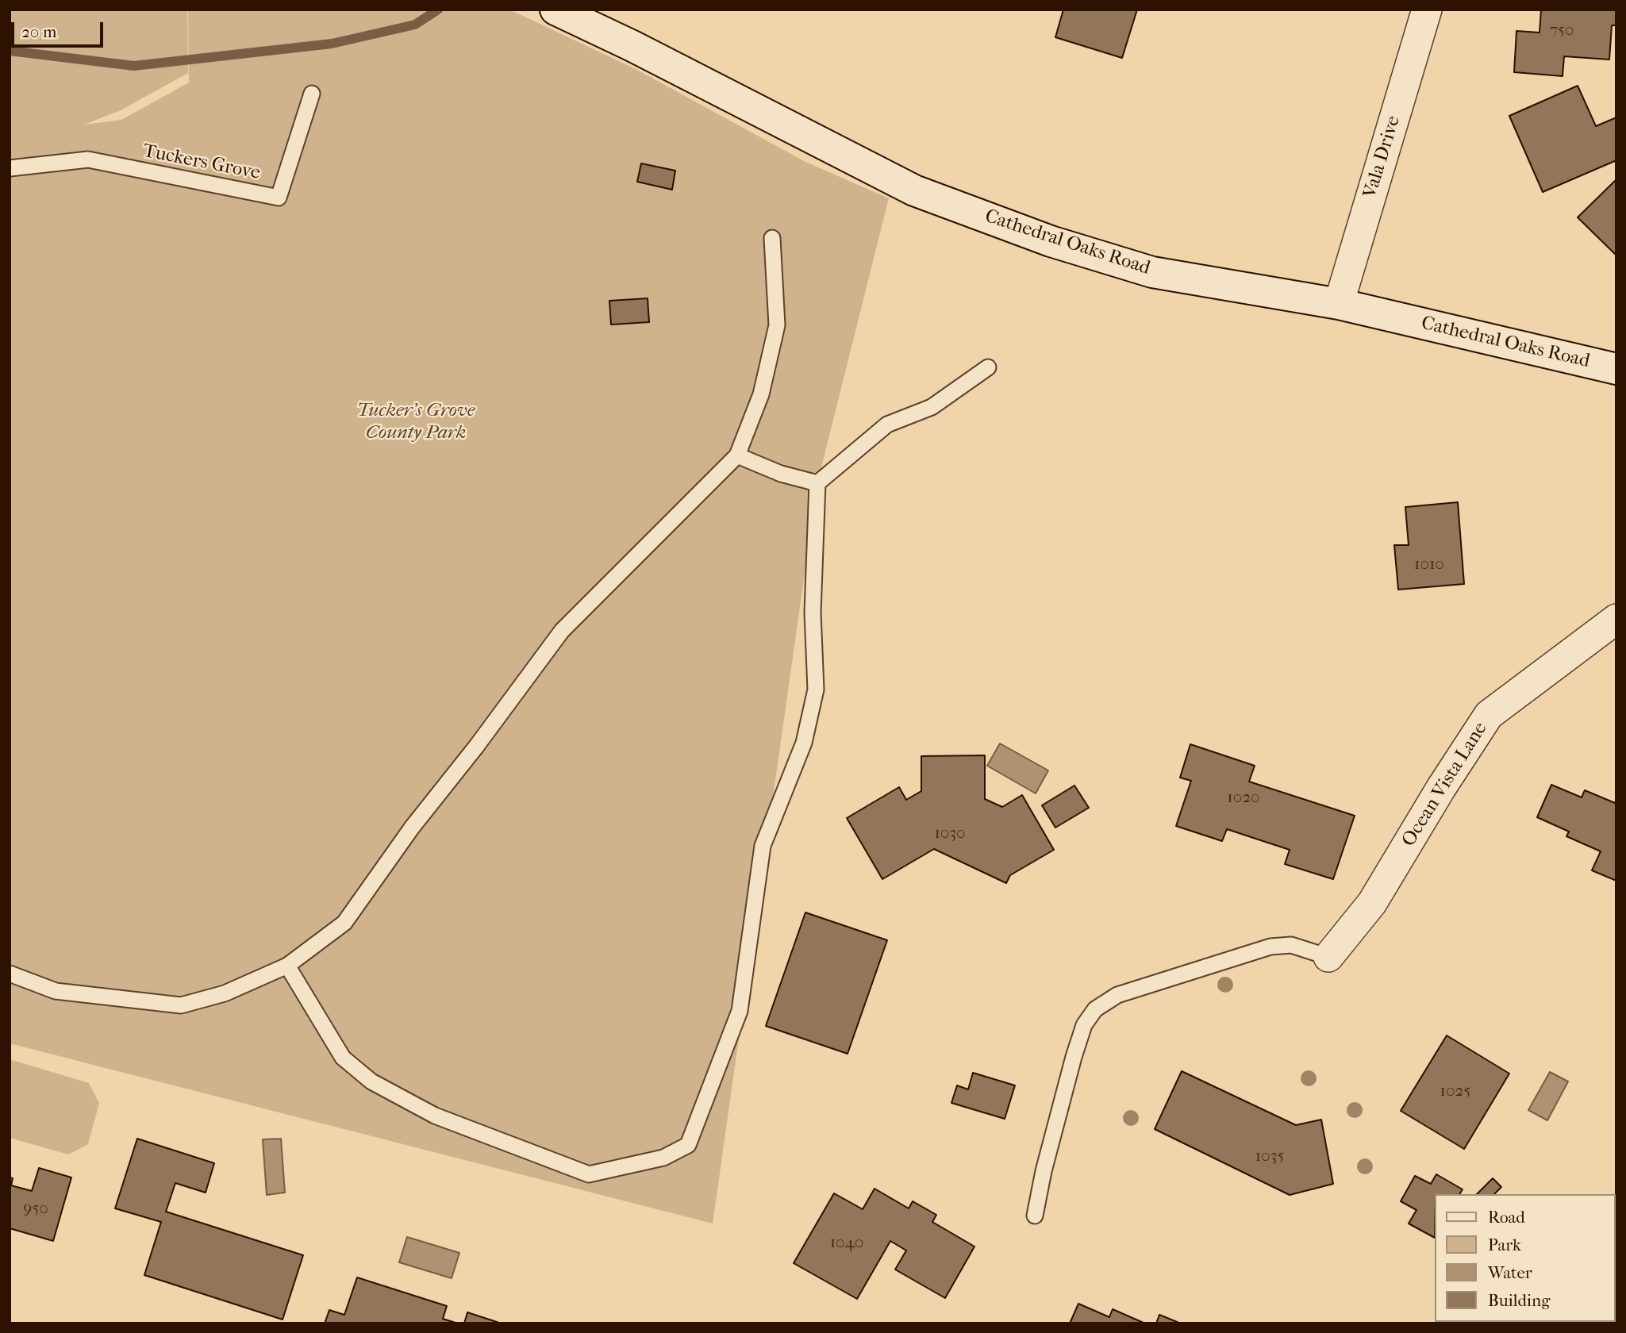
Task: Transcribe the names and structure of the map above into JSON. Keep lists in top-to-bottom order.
{
  "streets": {
    "main road": ["Cathedral Oaks Road"],
    "street": ["Vala Drive", "Ocean Vista Lane"],
    "lane": ["Tuckers Grove"]
  },
  "crossings": [
    ["Vala Drive", "Cathedral Oaks Road"]
  ],
  "parks": ["Tucker's Grove County Park"],
  "house_numbers": [
    "750",
    "1010",
    "1020",
    "1030",
    "1025",
    "1035",
    "950",
    "1040"
  ],
  "legend": [
    "Road",
    "Park",
    "Water",
    "Building"
  ],
  "scale_bar": "20 m"
}
